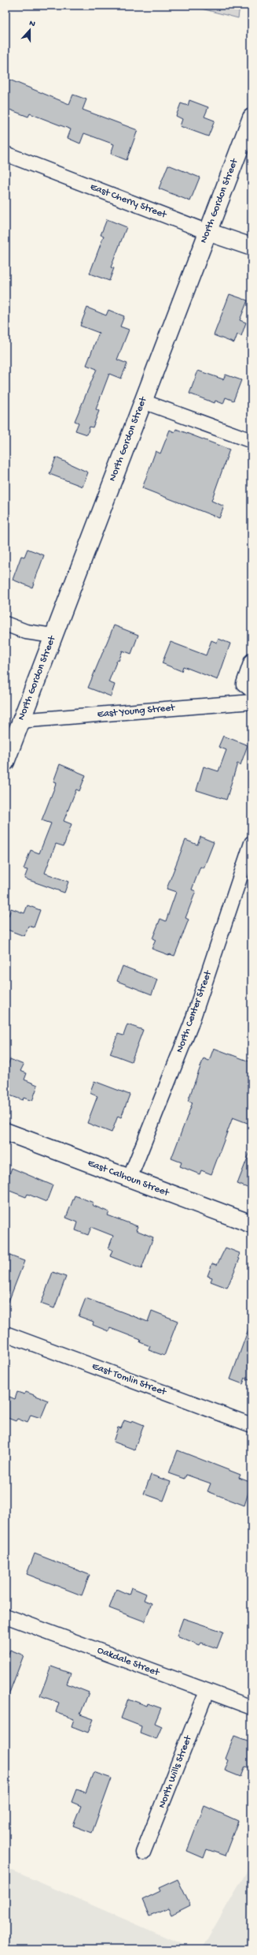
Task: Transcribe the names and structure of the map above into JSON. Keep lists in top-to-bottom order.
{
  "streets": {
    "street": [
      "East Cherry Street",
      "North Gordon Street",
      "East Young Street",
      "North Center Street",
      "East Calhoun Street",
      "East Tomlin Street",
      "Oakdale Street",
      "North Wills Street"
    ]
  },
  "crossings": [
    ["East Cherry Street", "North Gordon Street"],
    ["North Gordon Street", "East Young Street"],
    ["North Center Street", "East Calhoun Street"],
    ["Oakdale Street", "North Wills Street"]
  ],
  "north": "top"
}
